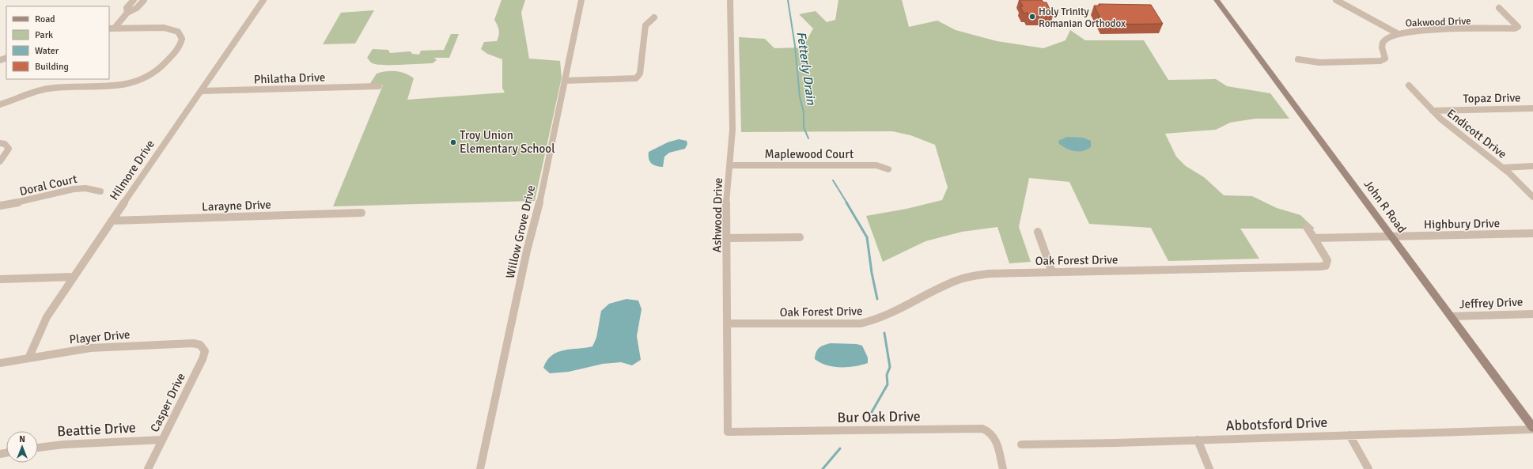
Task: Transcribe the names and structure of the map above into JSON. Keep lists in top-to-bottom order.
{
  "streets": {
    "main road": ["John R Road"],
    "street": [
      "Oakwood Drive",
      "Philatha Drive",
      "Topaz Drive",
      "Endicott Drive",
      "Maplewood Court",
      "Hilmore Drive",
      "Doral Court",
      "Larayne Drive",
      "Ashwood Drive",
      "Highbury Drive",
      "Willow Grove Drive",
      "Oak Forest Drive",
      "Jeffrey Drive",
      "Player Drive",
      "Casper Drive",
      "Bur Oak Drive",
      "Abbotsford Drive",
      "Beattie Drive"
    ]
  },
  "crossings": [
    ["Philatha Drive", "Hilmore Drive"],
    ["Topaz Drive", "Endicott Drive"],
    ["Maplewood Court", "Ashwood Drive"],
    ["Hilmore Drive", "Larayne Drive"],
    ["Hilmore Drive", "Player Drive"],
    ["John R Road", "Highbury Drive"],
    ["John R Road", "Jeffrey Drive"],
    ["John R Road", "Abbotsford Drive"],
    ["Ashwood Drive", "Oak Forest Drive"],
    ["Ashwood Drive", "Bur Oak Drive"],
    ["Player Drive", "Casper Drive"],
    ["Casper Drive", "Beattie Drive"]
  ],
  "water": ["Fetterly Drain"],
  "places": ["Holy Trinity Romanian Orthodox", "Troy Union Elementary School"],
  "legend": [
    "Road",
    "Park",
    "Water",
    "Building"
  ],
  "north": "top"
}
